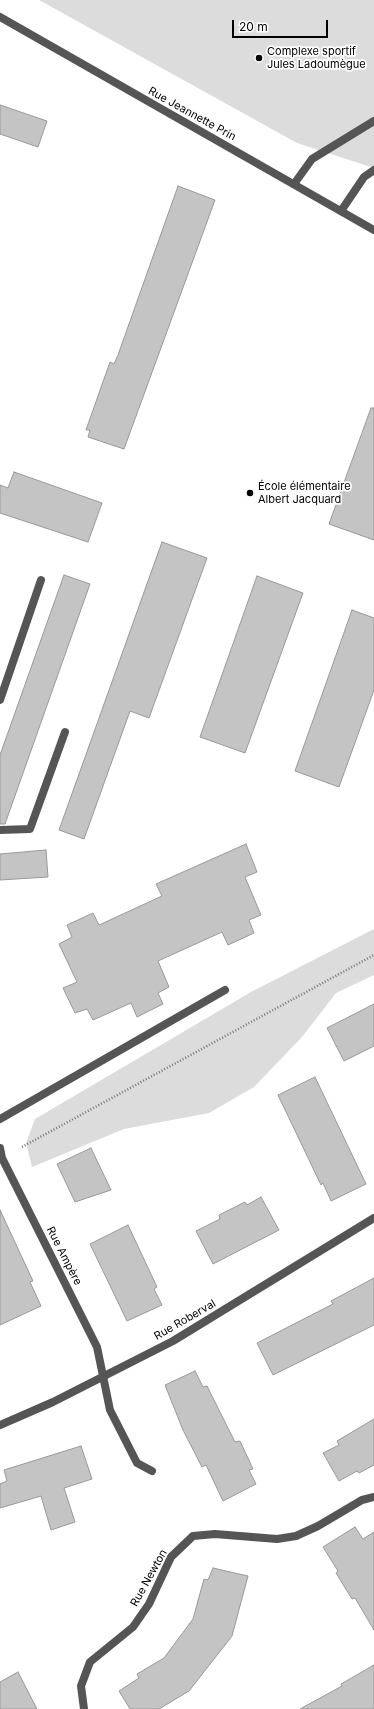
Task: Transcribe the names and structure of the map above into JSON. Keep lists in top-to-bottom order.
{
  "streets": {
    "street": [
      "Rue Jeannette Prin",
      "Rue Ampère",
      "Rue Roberval",
      "Rue Newton"
    ]
  },
  "crossings": [
    ["Rue Ampère", "Rue Roberval"]
  ],
  "places": ["Complexe sportif Jules Ladoumègue", "École élémentaire Albert Jacquard"],
  "scale_bar": "20 m"
}
